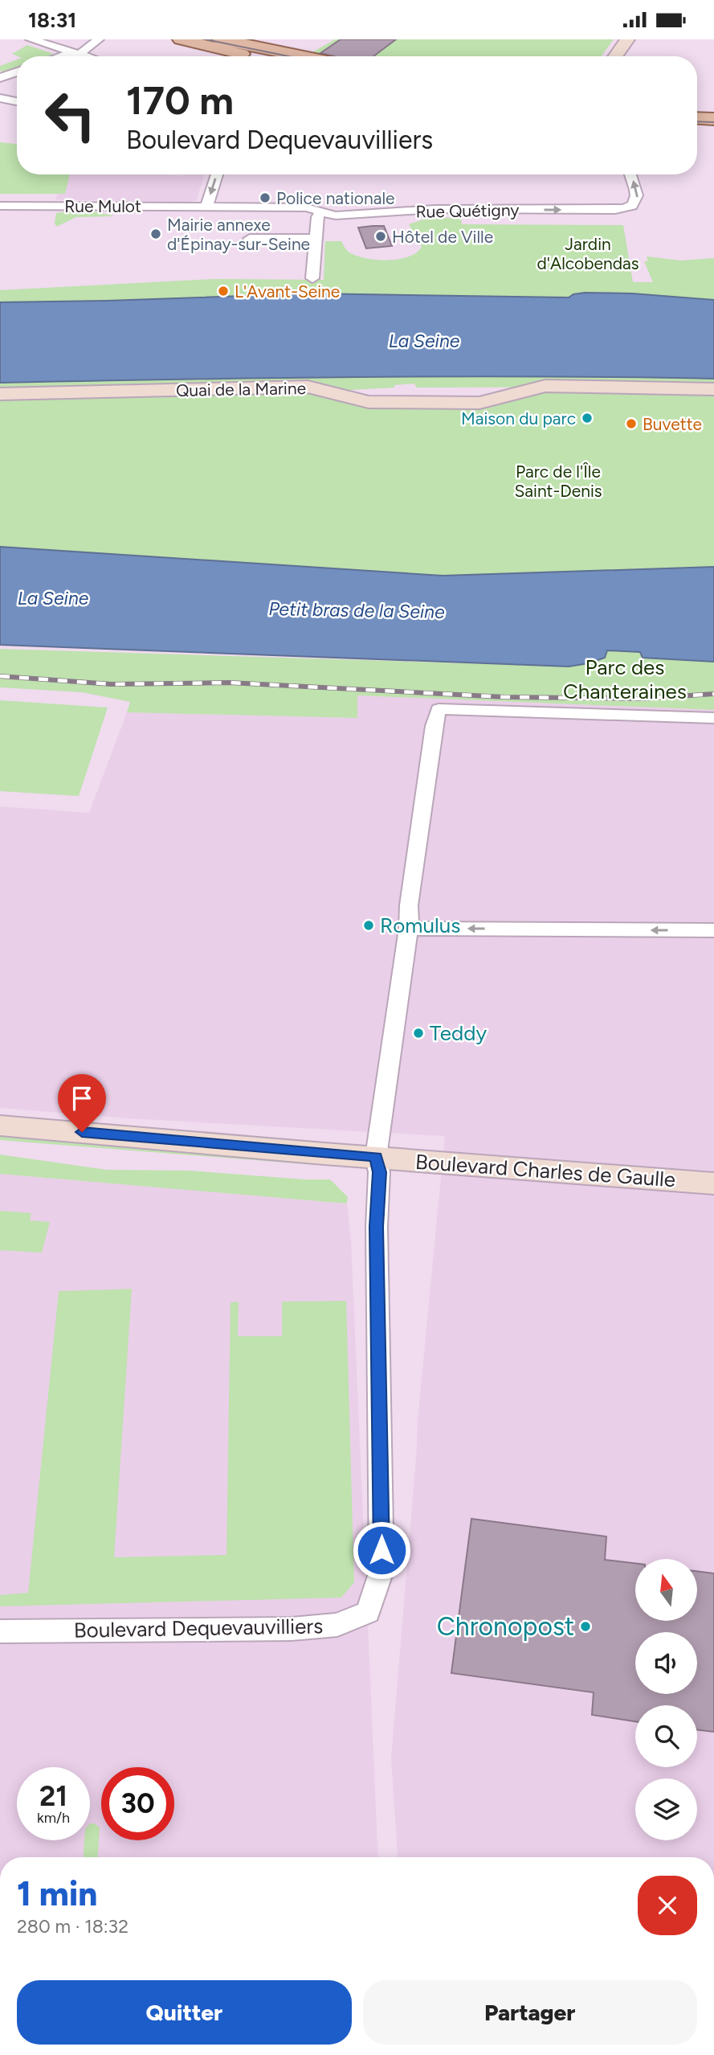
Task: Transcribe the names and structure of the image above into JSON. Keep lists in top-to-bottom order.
{
  "streets": {
    "street": [
      "Rue Mulot",
      "Rue Quétigny",
      "Quai de la Marine",
      "Boulevard Charles de Gaulle",
      "Boulevard Dequevauvilliers"
    ]
  },
  "crossings": [
    ["Rue Mulot", "Rue Quétigny"],
    ["Boulevard Charles de Gaulle", "Boulevard Dequevauvilliers"]
  ],
  "one_way": ["Rue Quétigny"],
  "water": ["La Seine", "Petit bras de la Seine"],
  "parks": ["Jardin d'Alcobendas", "Parc de l'Île Saint-Denis", "Parc des Chanteraines"],
  "places": [
    "Police nationale",
    "Mairie annexe d'Épinay-sur-Seine",
    "Hôtel de Ville",
    "L'Avant-Seine",
    "Maison du parc",
    "Buvette",
    "Romulus",
    "Teddy",
    "Chronopost"
  ],
  "north": "top",
  "page": {
    "status": "18:31",
    "turn": ["170 m", "Boulevard Dequevauvilliers"],
    "speed": "21 km/h",
    "limit": "30",
    "heading": ["1 min", "280 m · 18:32"],
    "buttons": ["Quitter", "Partager"]
  }
}
